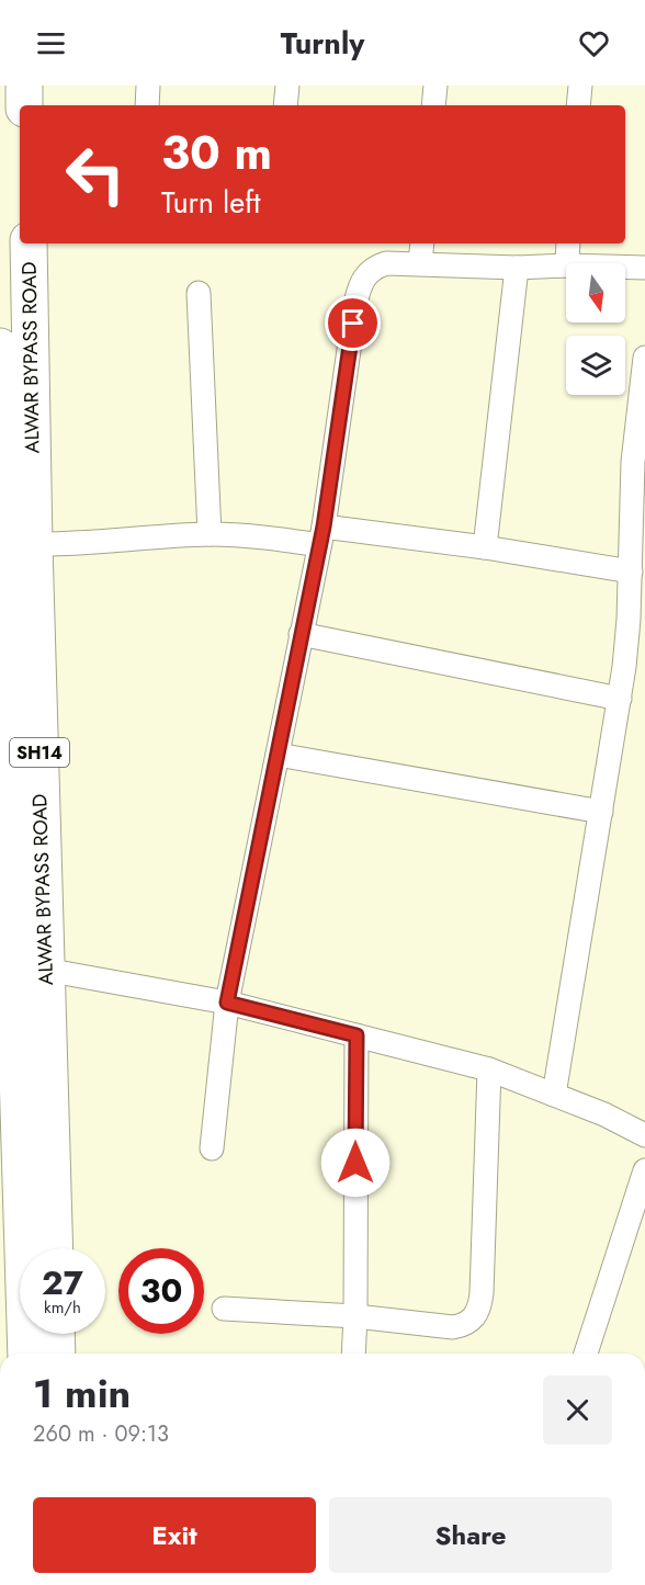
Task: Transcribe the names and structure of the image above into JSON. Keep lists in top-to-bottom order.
{
  "streets": {
    "main road": ["ALWAR BYPASS ROAD", "SH14"]
  },
  "north": "bottom",
  "page": {
    "header": "Turnly",
    "turn": ["30 m", "Turn left"],
    "speed": "27 km/h",
    "limit": "30",
    "heading": ["1 min", "260 m · 09:13"],
    "buttons": ["Exit", "Share"]
  }
}
